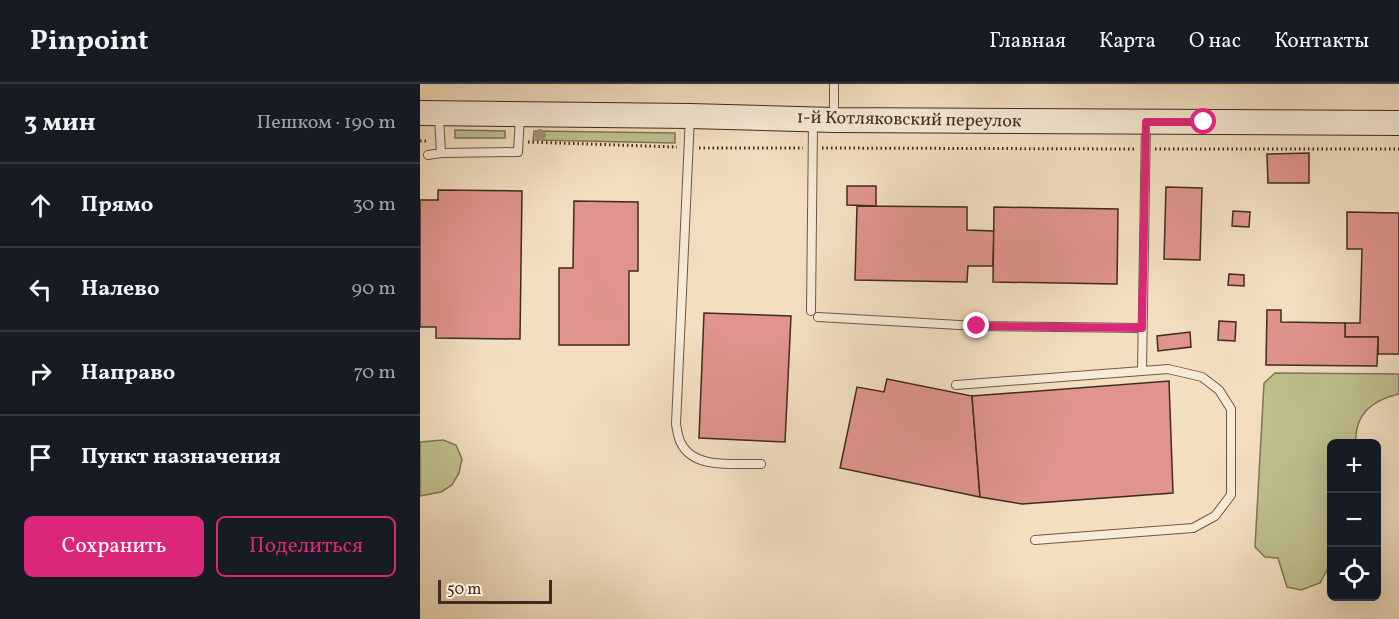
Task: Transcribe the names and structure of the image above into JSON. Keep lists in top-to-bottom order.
{
  "streets": {
    "street": ["1-й Котляковский переулок"]
  },
  "scale_bar": "50 m",
  "page": {
    "header": "Pinpoint",
    "nav": [
      "Главная",
      "Карта",
      "О нас",
      "Контакты"
    ],
    "heading": ["3 мин", "Пешком · 190 m"],
    "list": [
      ["Прямо", "30 m"],
      ["Налево", "90 m"],
      ["Направо", "70 m"],
      "Пункт назначения"
    ],
    "map_buttons": ["+", "−"],
    "buttons": ["Сохранить", "Поделиться"],
    "scale": "50 m"
  }
}
